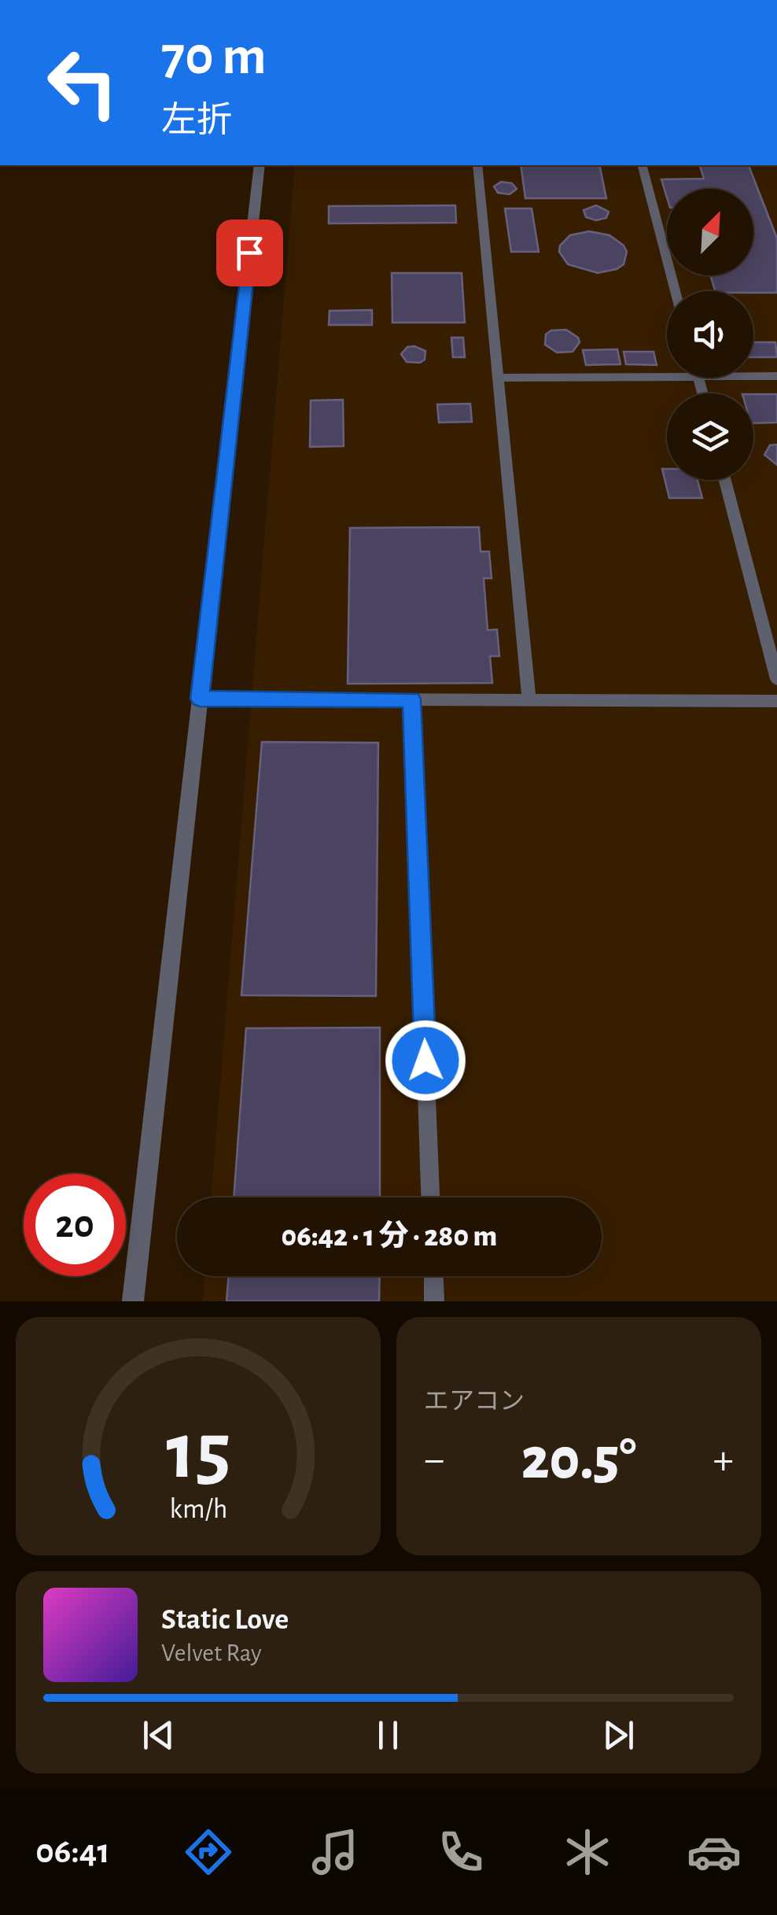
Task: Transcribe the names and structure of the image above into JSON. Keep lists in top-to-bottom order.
{
  "north": "top right",
  "page": {
    "turn": ["70 m", "左折"],
    "limit": "20",
    "trip": "06:42 · 1 分 · 280 m",
    "tile": "エアコン",
    "heat": ["−", "20.5°", "+"],
    "song": ["Static Love", "Velvet Ray"],
    "tabs": "06:41",
    "gauge": ["15", "km/h"]
  }
}
